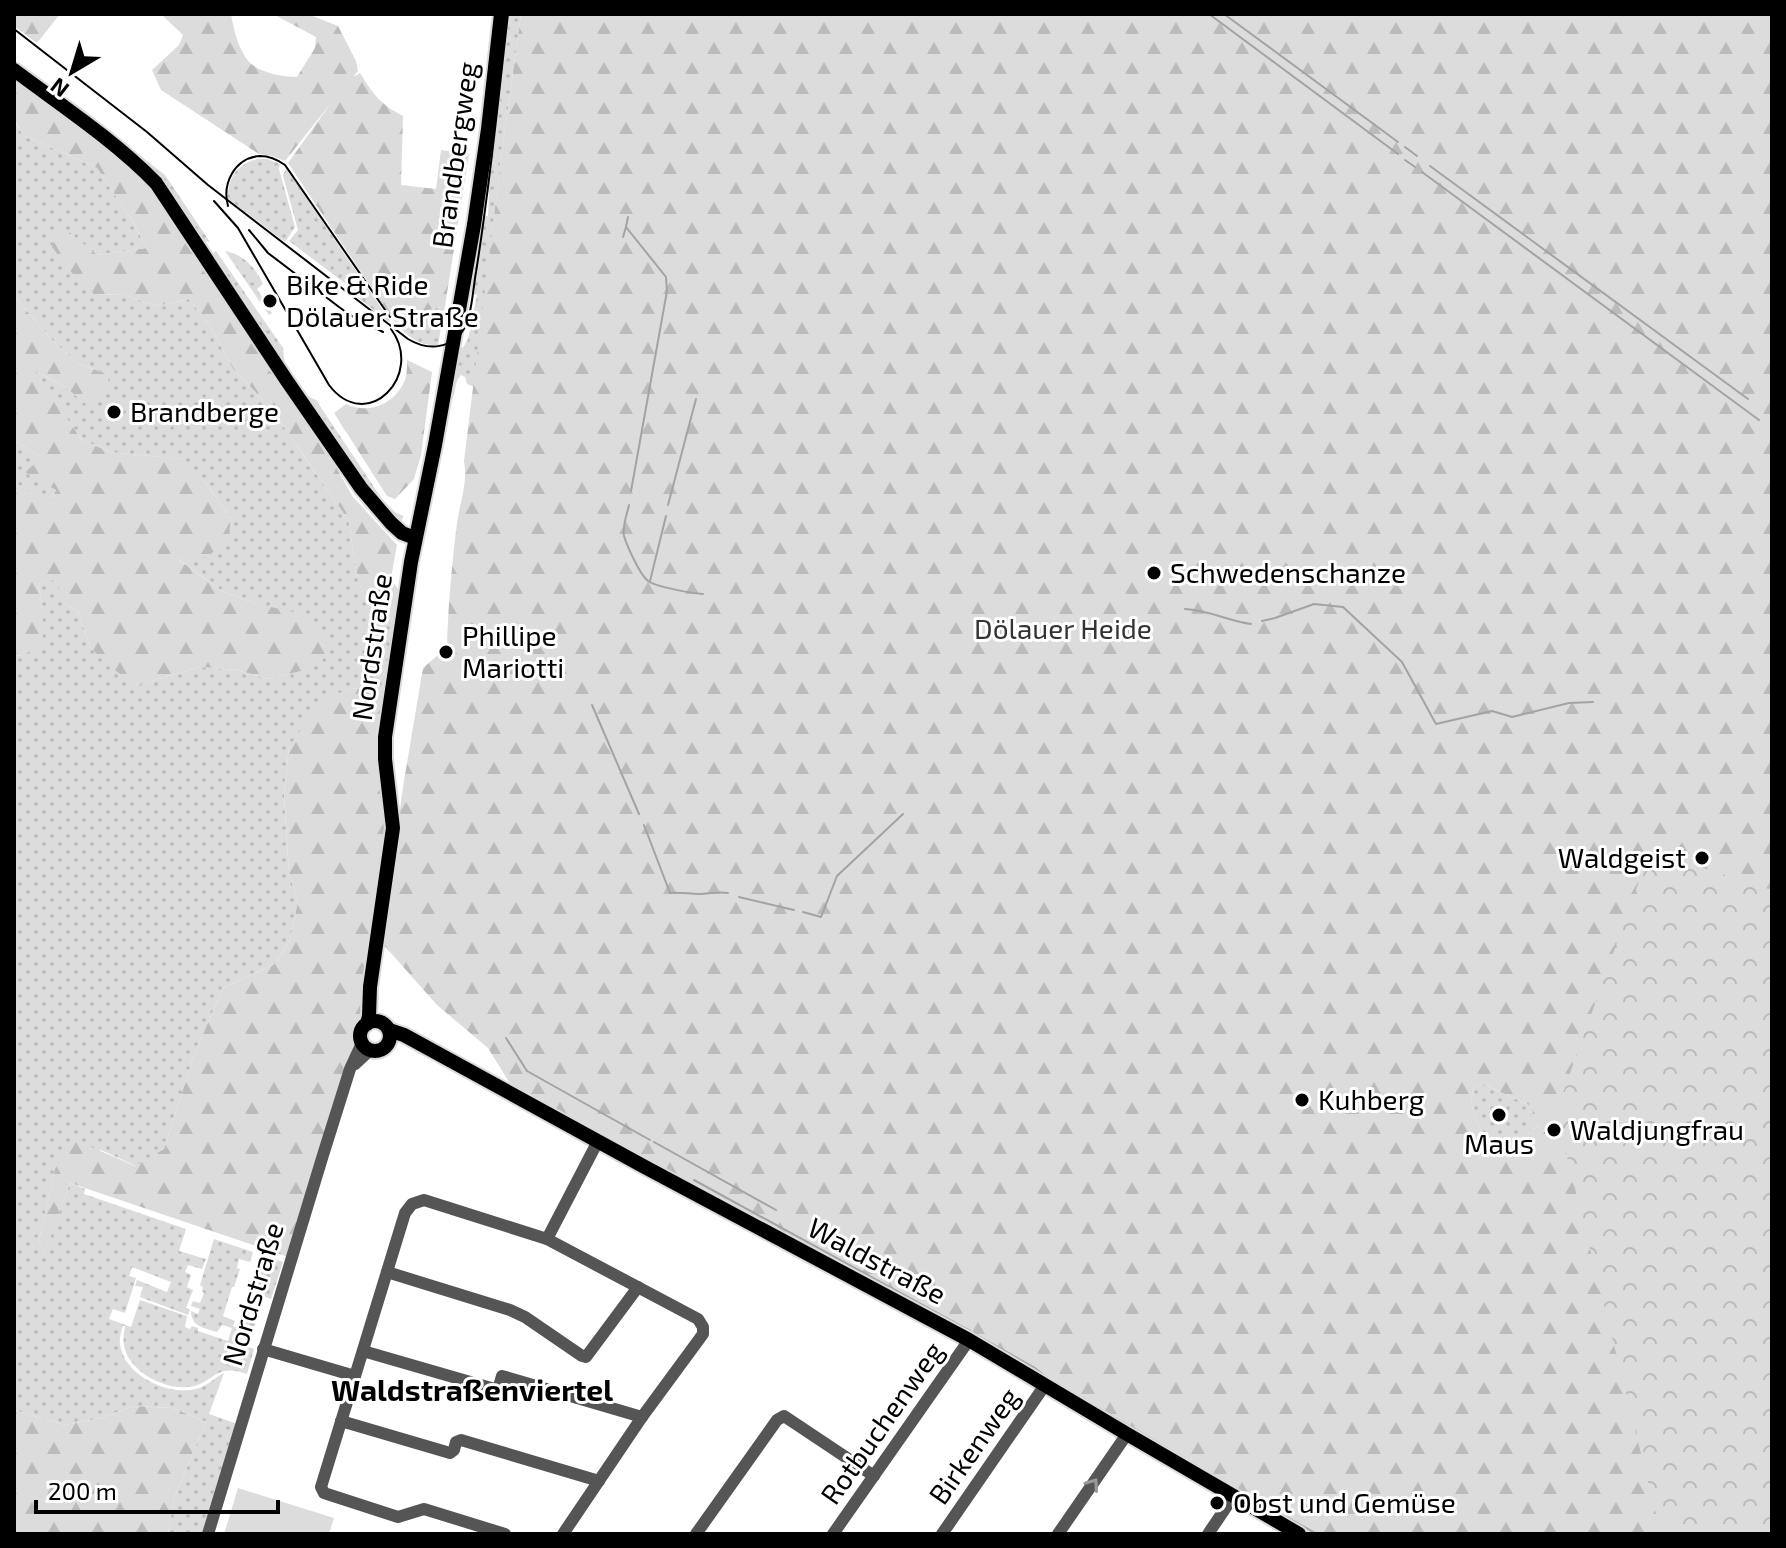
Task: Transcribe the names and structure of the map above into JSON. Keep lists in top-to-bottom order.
{
  "streets": {
    "main road": ["Brandbergweg", "Nordstraße", "Waldstraße"],
    "street": ["Rotbuchenweg", "Birkenweg"]
  },
  "crossings": [
    ["Brandbergweg", "Nordstraße"],
    ["Nordstraße", "Waldstraße"],
    ["Waldstraße", "Rotbuchenweg"],
    ["Waldstraße", "Birkenweg"]
  ],
  "districts": ["Waldstraßenviertel"],
  "parks": ["Dölauer Heide"],
  "places": [
    "Bike & Ride Dölauer Straße",
    "Brandberge",
    "Schwedenschanze",
    "Phillipe Mariotti",
    "Waldgeist",
    "Kuhberg",
    "Maus",
    "Waldjungfrau",
    "Obst und Gemüse"
  ],
  "scale_bar": "200 m",
  "north": "bottom left"
}
